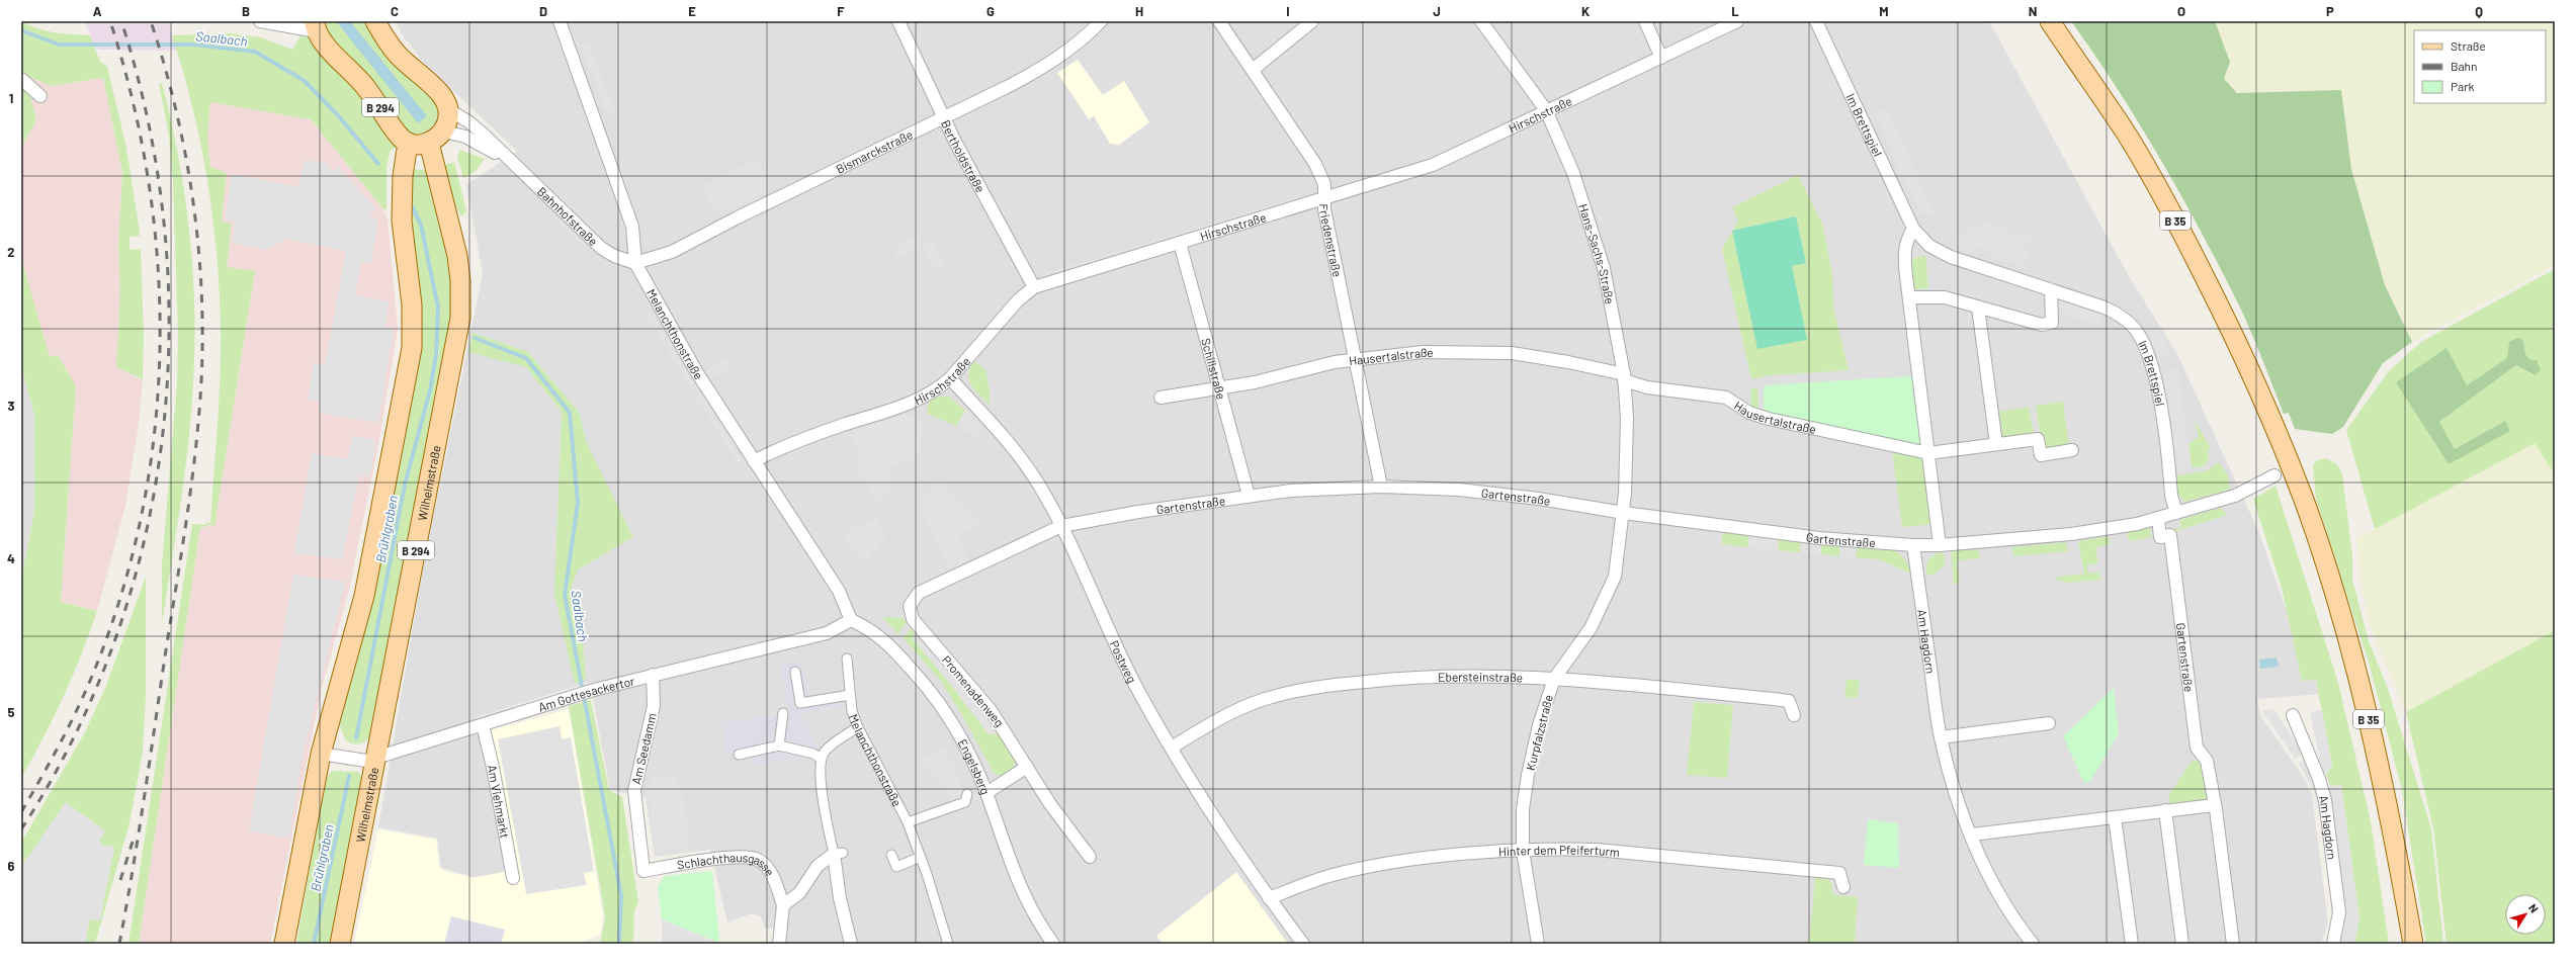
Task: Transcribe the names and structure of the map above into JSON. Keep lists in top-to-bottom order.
{
  "streets": {
    "main road": ["B 294", "B 35", "Wilhelmstraße"],
    "street": [
      "Hirschstraße",
      "Im Brettspiel",
      "Bismarckstraße",
      "Bertholdstraße",
      "Bahnhofstraße",
      "Friedenstraße",
      "Hans-Sachs-Straße",
      "Melanchthonstraße",
      "Hausertalstraße",
      "Schillstraße",
      "Gartenstraße",
      "Am Hagdorn",
      "Postweg",
      "Ebersteinstraße",
      "Promenadenweg",
      "Am Gottesackertor",
      "Kurpfalzstraße",
      "Am Seedamm",
      "Engelsberg",
      "Am Viehmarkt",
      "Hinter dem Pfeiferturm",
      "Schlachthausgasse"
    ]
  },
  "crossings": [
    ["Hirschstraße", "Bertholdstraße"],
    ["Hirschstraße", "Friedenstraße"],
    ["Hirschstraße", "Hans-Sachs-Straße"],
    ["Hirschstraße", "Melanchthonstraße"],
    ["Hirschstraße", "Schillstraße"],
    ["Hirschstraße", "Postweg"],
    ["Im Brettspiel", "Gartenstraße"],
    ["Bismarckstraße", "Bertholdstraße"],
    ["Bismarckstraße", "Bahnhofstraße"],
    ["Bismarckstraße", "Melanchthonstraße"],
    ["Bahnhofstraße", "Melanchthonstraße"],
    ["Friedenstraße", "Hausertalstraße"],
    ["Friedenstraße", "Gartenstraße"],
    ["Hans-Sachs-Straße", "Hausertalstraße"],
    ["Hans-Sachs-Straße", "Gartenstraße"],
    ["Hans-Sachs-Straße", "Kurpfalzstraße"],
    ["Melanchthonstraße", "Am Gottesackertor"],
    ["Melanchthonstraße", "Engelsberg"],
    ["Hausertalstraße", "Schillstraße"],
    ["Schillstraße", "Gartenstraße"],
    ["Wilhelmstraße", "Am Gottesackertor"],
    ["Gartenstraße", "Am Hagdorn"],
    ["Gartenstraße", "Postweg"],
    ["Gartenstraße", "Promenadenweg"],
    ["Gartenstraße", "Kurpfalzstraße"],
    ["Postweg", "Ebersteinstraße"],
    ["Postweg", "Hinter dem Pfeiferturm"],
    ["Ebersteinstraße", "Kurpfalzstraße"],
    ["Am Gottesackertor", "Am Seedamm"],
    ["Am Gottesackertor", "Engelsberg"],
    ["Am Gottesackertor", "Am Viehmarkt"],
    ["Kurpfalzstraße", "Hinter dem Pfeiferturm"],
    ["Am Seedamm", "Schlachthausgasse"]
  ],
  "water": ["Saalbach", "Brühlgraben"],
  "legend": ["Straße", "Bahn", "Park"],
  "north": "top right",
  "grid": {
    "columns": [
      "A",
      "B",
      "C",
      "D",
      "E",
      "F",
      "G",
      "H",
      "I",
      "J",
      "K",
      "L",
      "M",
      "N",
      "O",
      "P",
      "Q"
    ],
    "rows": [
      "1",
      "2",
      "3",
      "4",
      "5",
      "6"
    ]
  }
}
